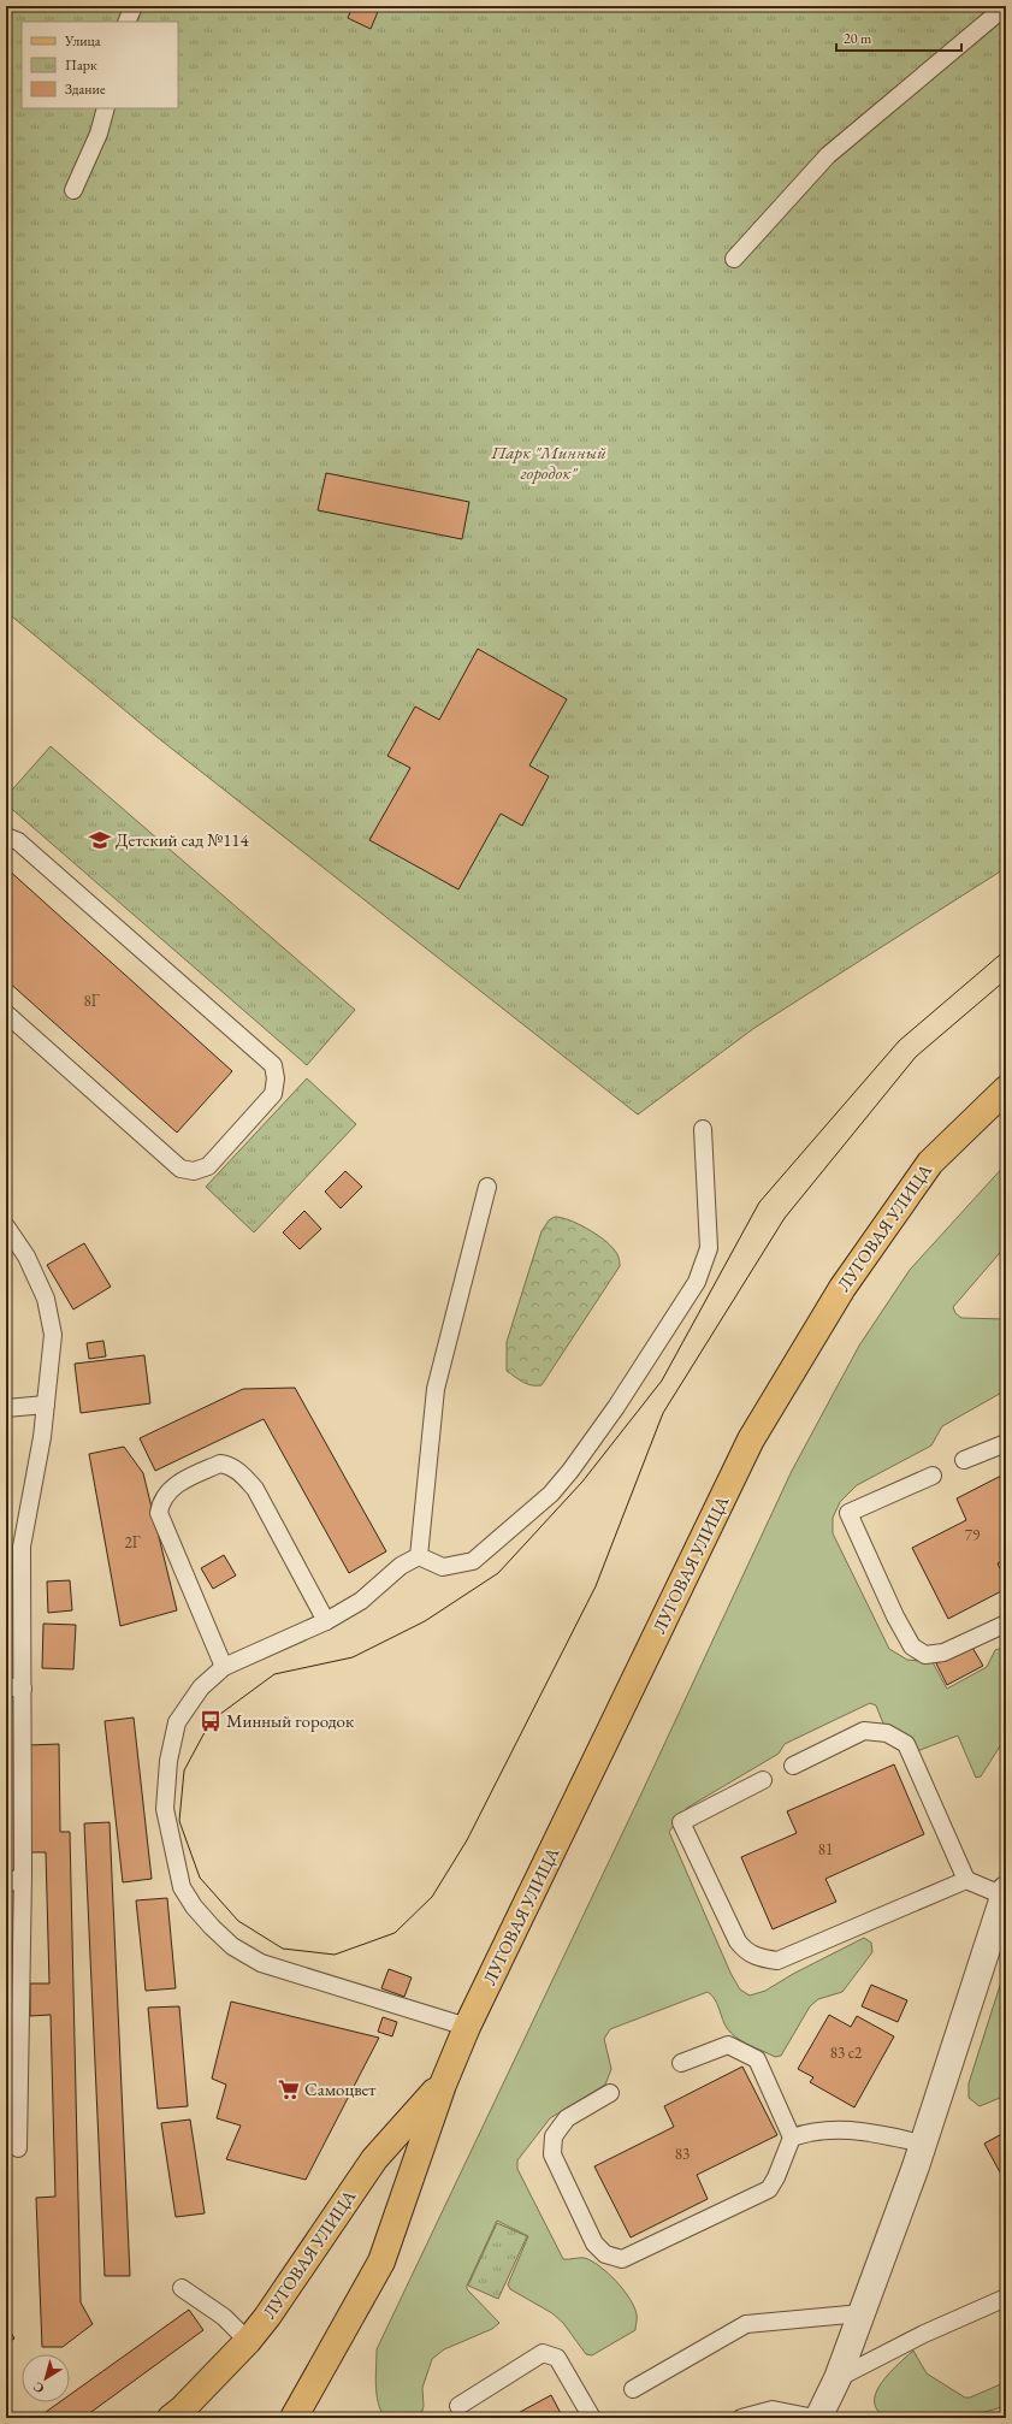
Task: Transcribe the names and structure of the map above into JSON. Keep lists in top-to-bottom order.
{
  "streets": {
    "main road": ["ЛУГОВАЯ УЛИЦА"]
  },
  "parks": ["Парк \"Минный городок\""],
  "places": {
    "school or university": ["Детский сад №114"],
    "bus stop": ["Минный городок"],
    "supermarket": ["Самоцвет"]
  },
  "house_numbers": [
    "8Г",
    "79",
    "2Г",
    "81",
    "83 с2",
    "83"
  ],
  "legend": ["Улица", "Парк", "Здание"],
  "scale_bar": "20 m",
  "north": "bottom left"
}
